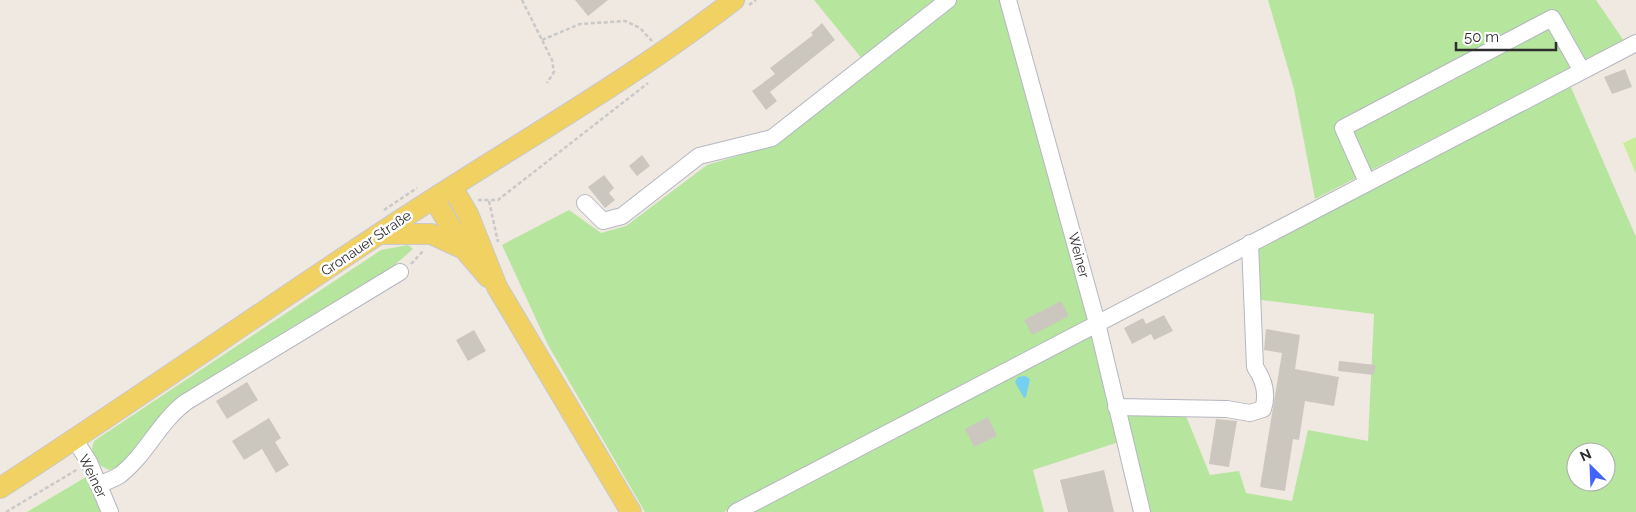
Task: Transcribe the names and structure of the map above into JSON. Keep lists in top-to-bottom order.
{
  "streets": {
    "main road": ["Gronauer Straße"],
    "street": ["Weiner"]
  },
  "crossings": [
    ["Gronauer Straße", "Weiner"]
  ],
  "scale_bar": "50 m",
  "north": "top left"
}
